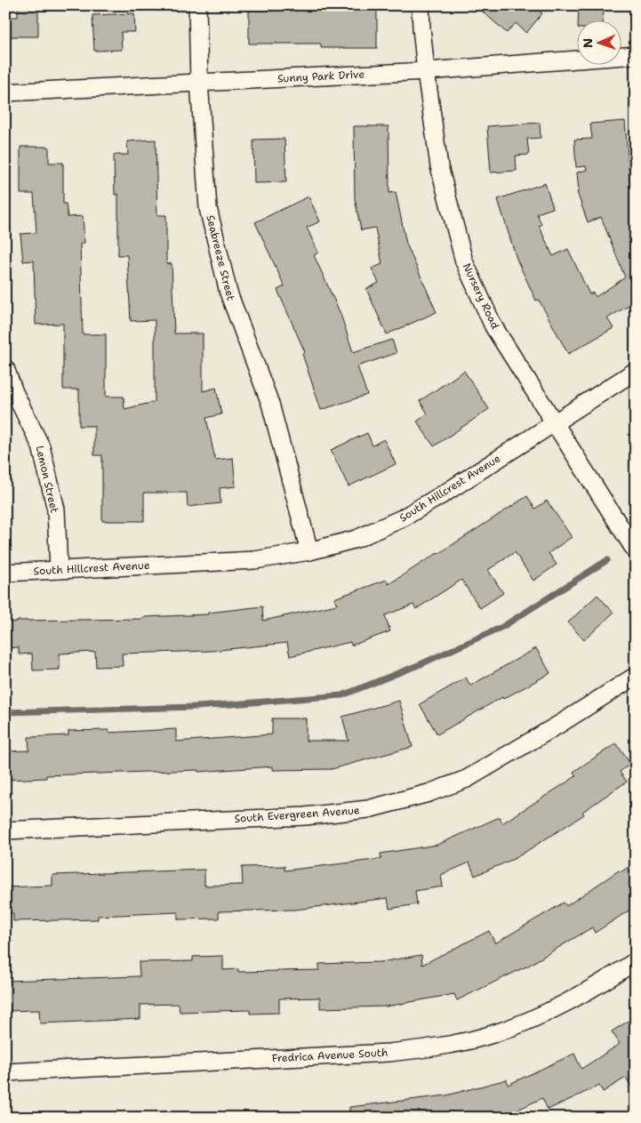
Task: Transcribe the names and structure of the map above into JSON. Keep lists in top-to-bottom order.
{
  "streets": {
    "street": [
      "Sunny Park Drive",
      "Seabreeze Street",
      "Nursery Road",
      "Lemon Street",
      "South Hillcrest Avenue",
      "South Evergreen Avenue",
      "Fredrica Avenue South"
    ]
  },
  "crossings": [
    ["Sunny Park Drive", "Seabreeze Street"],
    ["Sunny Park Drive", "Nursery Road"],
    ["Seabreeze Street", "South Hillcrest Avenue"],
    ["Nursery Road", "South Hillcrest Avenue"],
    ["Lemon Street", "South Hillcrest Avenue"]
  ],
  "north": "left"
}
